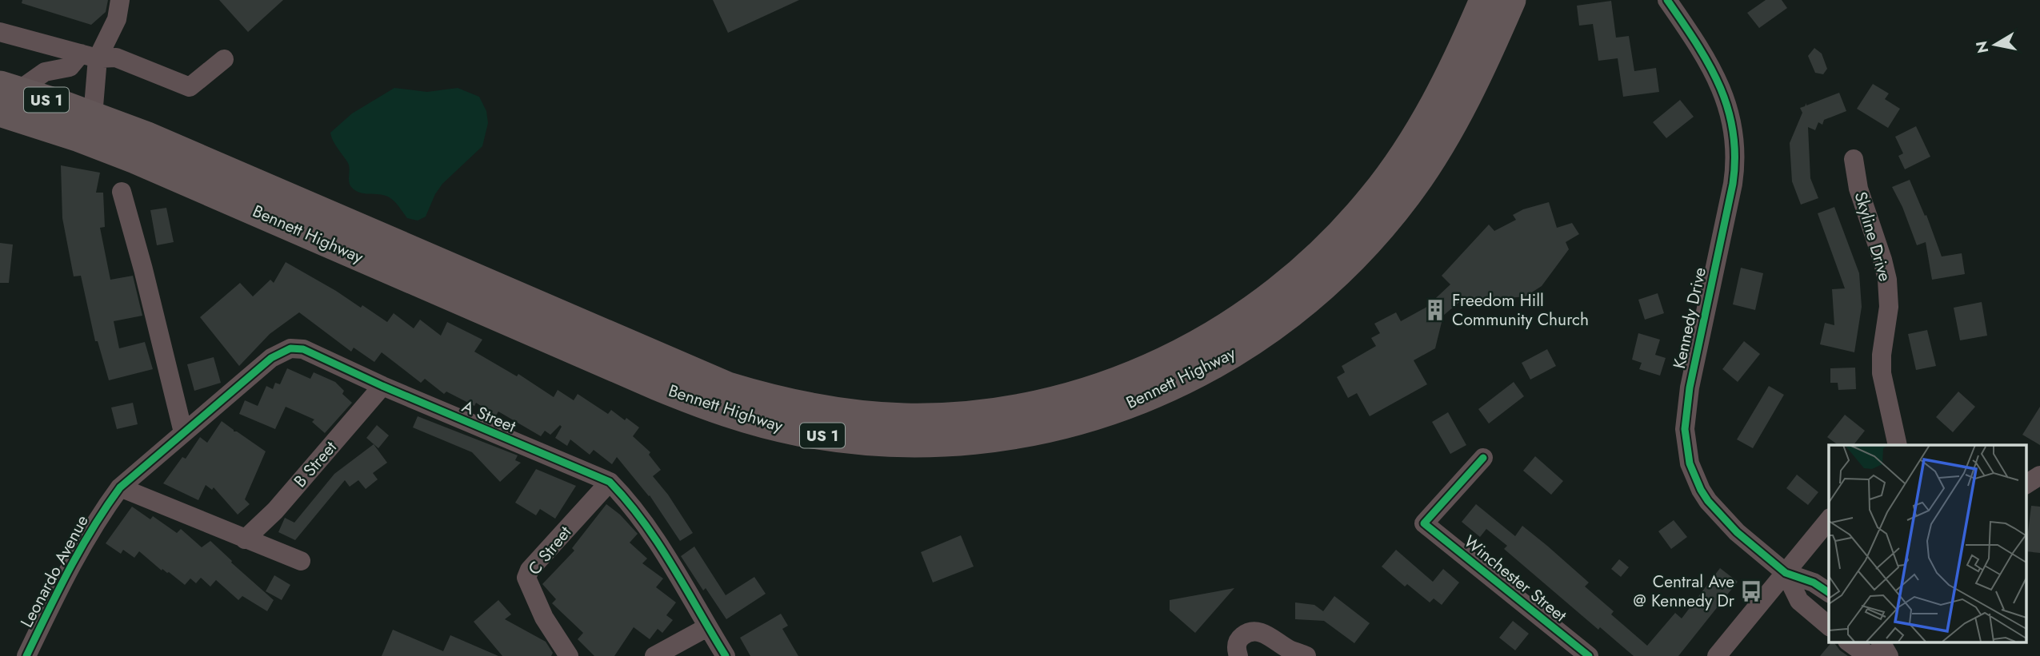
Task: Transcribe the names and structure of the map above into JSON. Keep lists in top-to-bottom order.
{
  "streets": {
    "highway": ["US 1", "Bennett Highway"],
    "street": [
      "Skyline Drive",
      "Kennedy Drive",
      "A Street",
      "B Street",
      "C Street",
      "Leonardo Avenue",
      "Winchester Street"
    ]
  },
  "crossings": [
    ["A Street", "B Street"],
    ["A Street", "C Street"],
    ["A Street", "Leonardo Avenue"]
  ],
  "places": {
    "building": ["Freedom Hill Community Church"],
    "bus stop": ["Central Ave @ Kennedy Dr"]
  },
  "north": "left"
}
